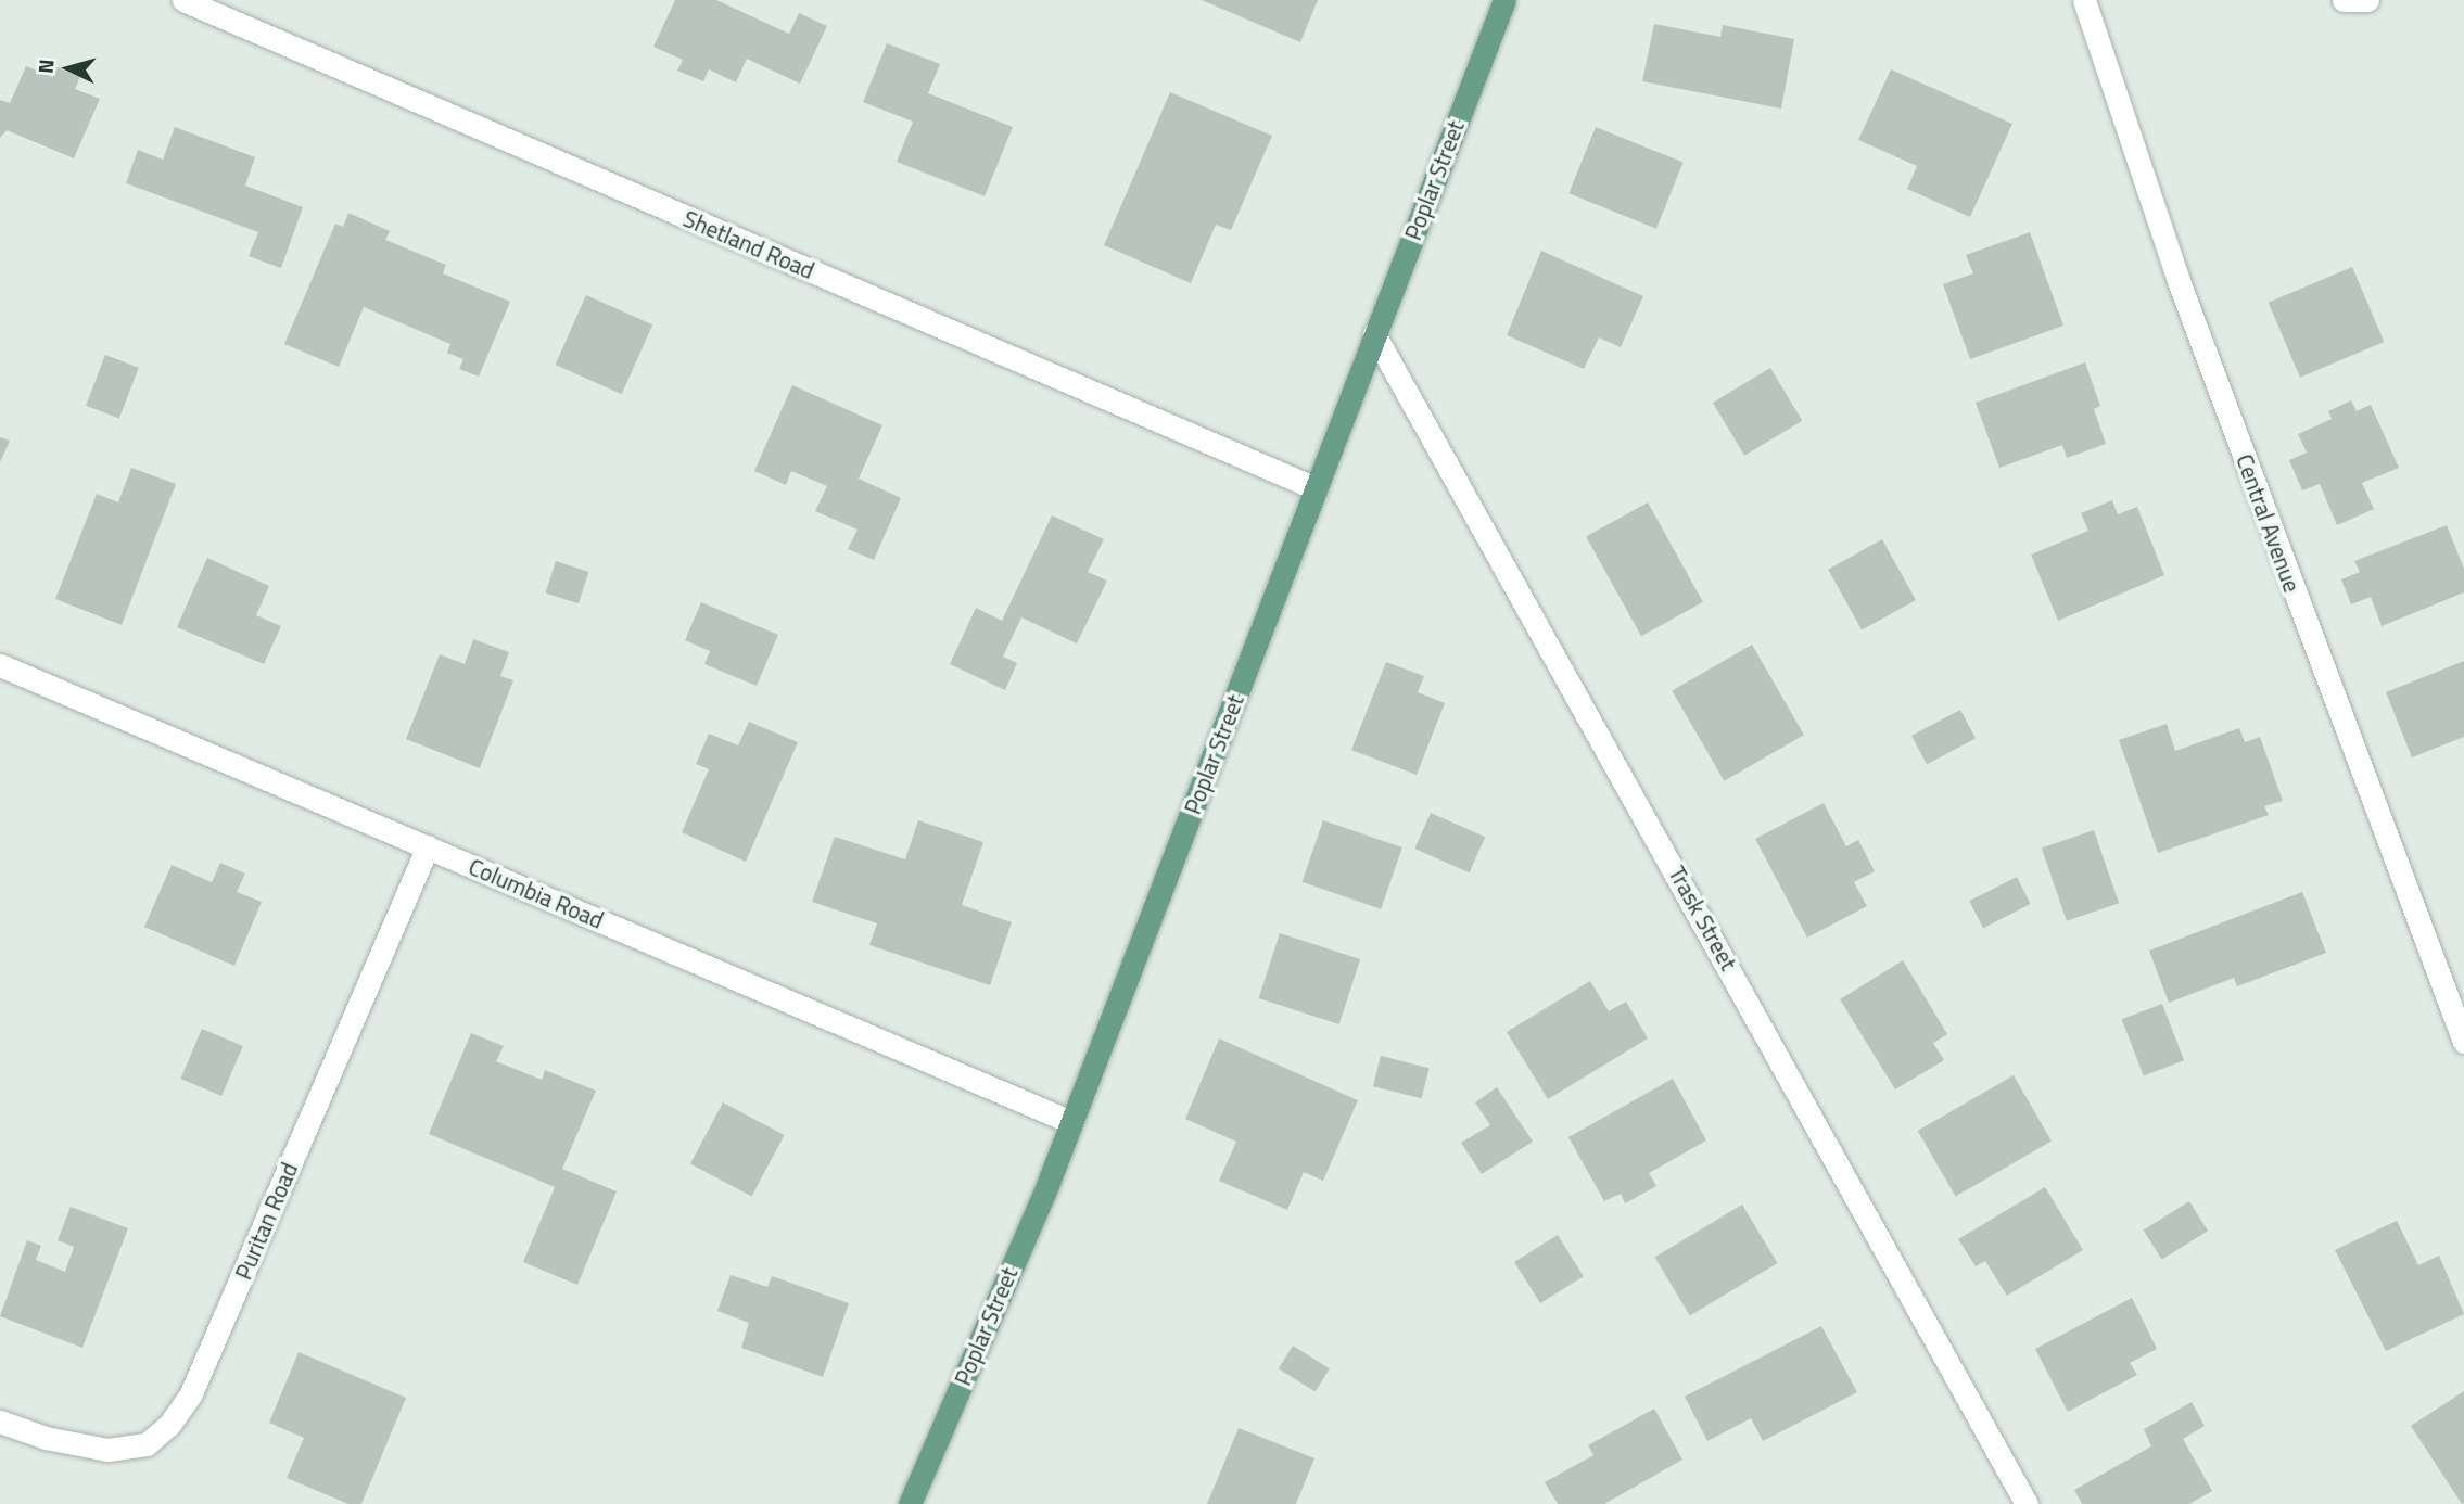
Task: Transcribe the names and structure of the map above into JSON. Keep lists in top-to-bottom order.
{
  "streets": {
    "main road": ["Poplar Street"],
    "street": [
      "Shetland Road",
      "Central Avenue",
      "Columbia Road",
      "Trask Street",
      "Puritan Road"
    ]
  },
  "crossings": [
    ["Poplar Street", "Shetland Road"],
    ["Poplar Street", "Columbia Road"],
    ["Poplar Street", "Trask Street"],
    ["Columbia Road", "Puritan Road"]
  ],
  "north": "left"
}
